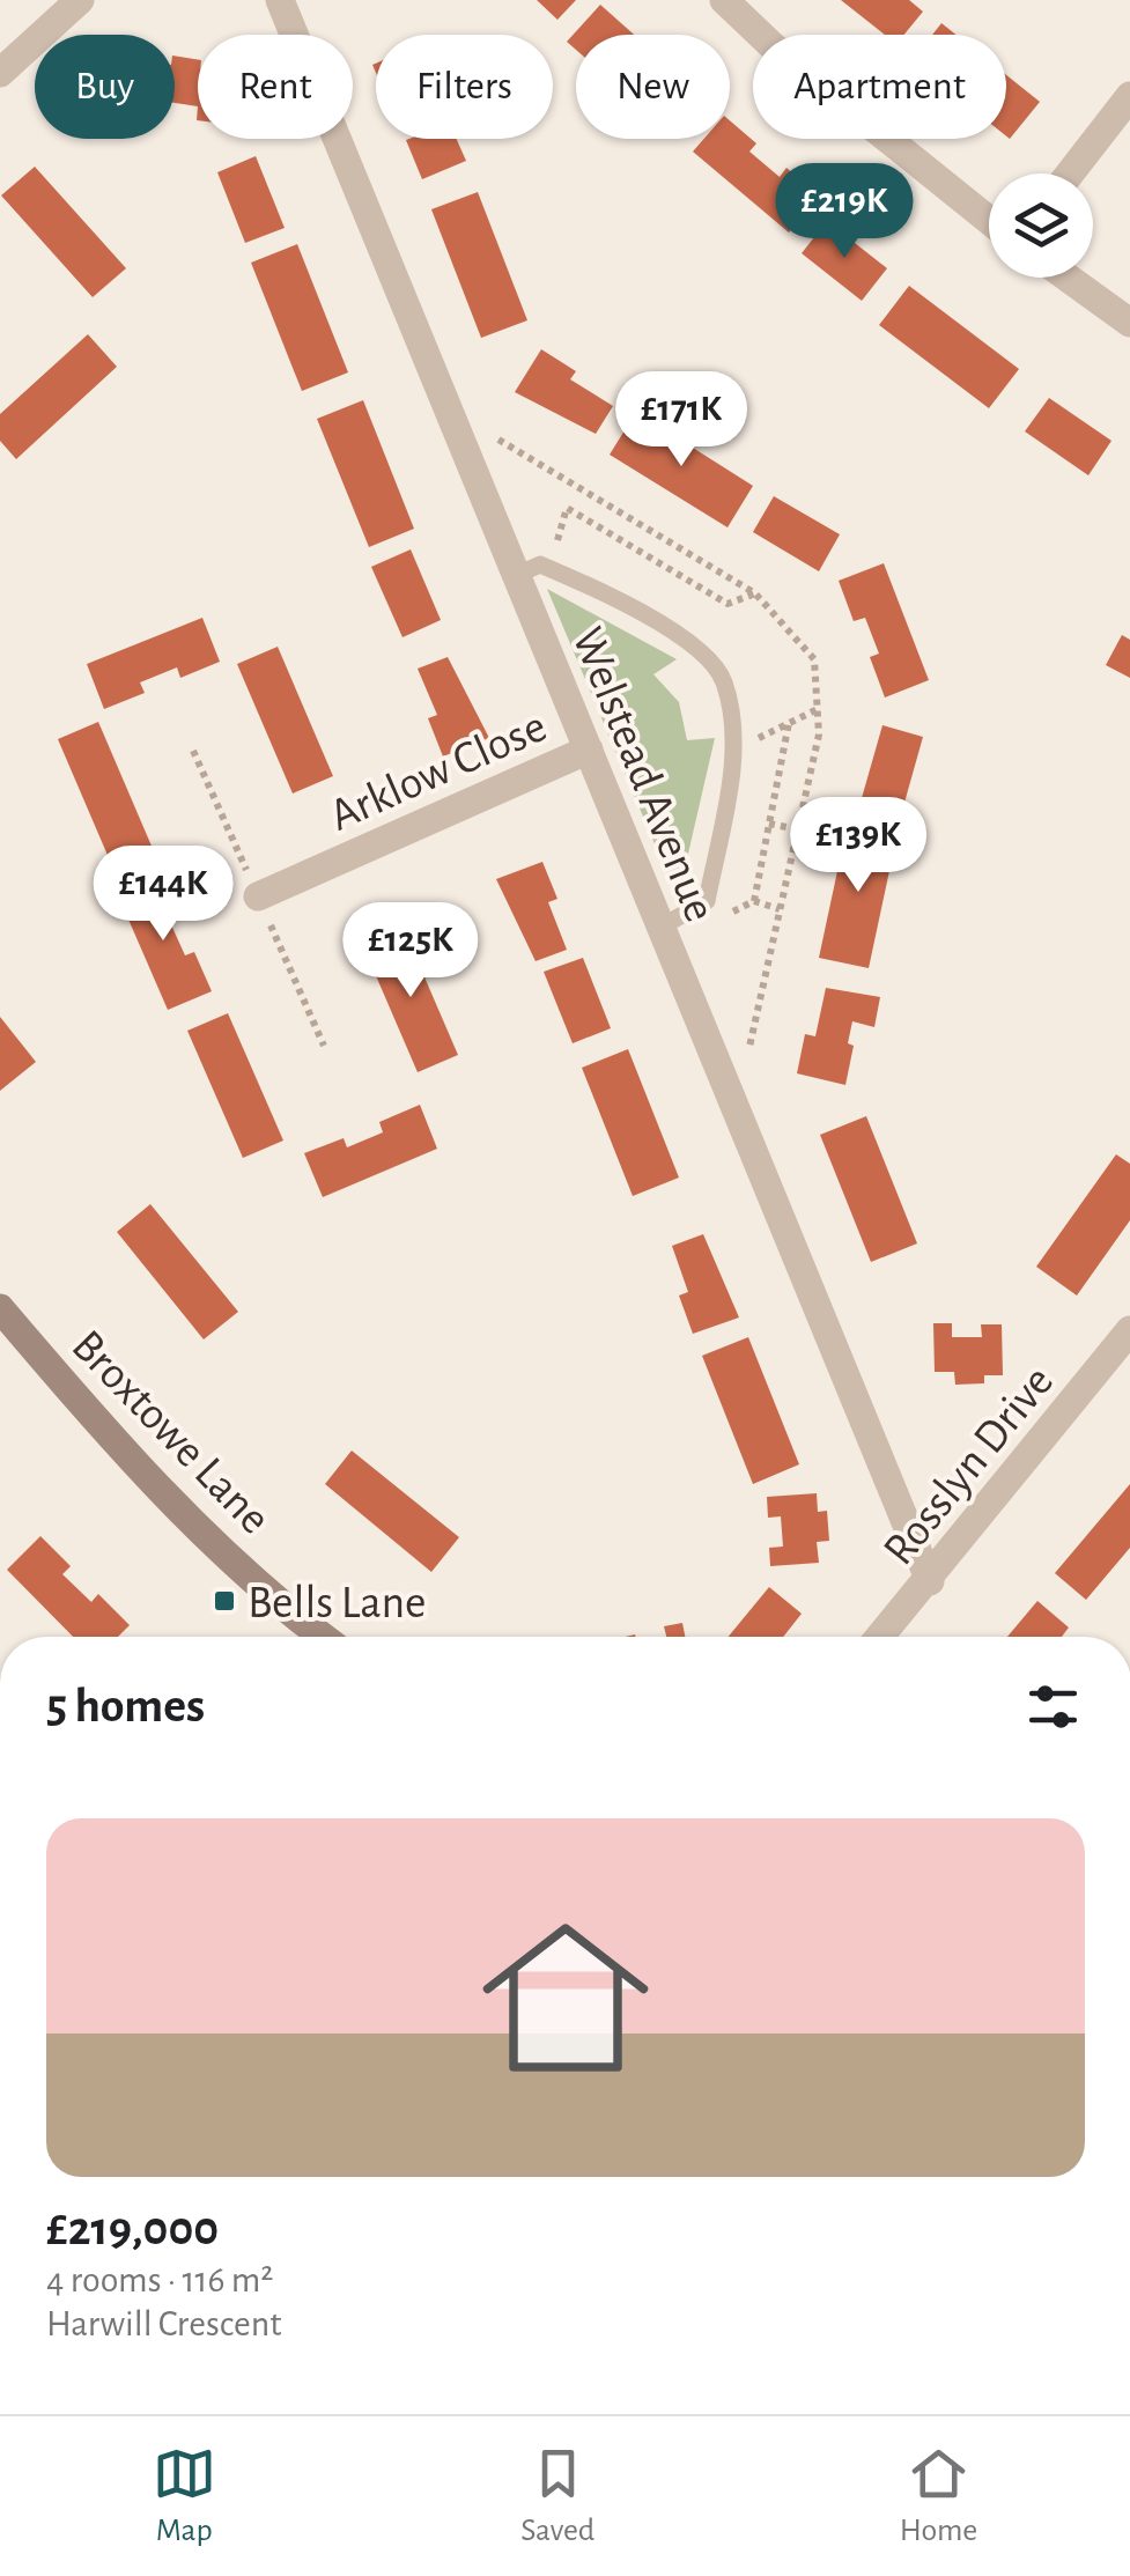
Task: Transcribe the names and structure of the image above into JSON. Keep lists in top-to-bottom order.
{
  "streets": {
    "main road": ["Broxtowe Lane"],
    "street": ["Arklow Close", "Welstead Avenue", "Rosslyn Drive"]
  },
  "crossings": [
    ["Arklow Close", "Welstead Avenue"],
    ["Welstead Avenue", "Rosslyn Drive"]
  ],
  "places": {
    "transit": ["Bells Lane"]
  },
  "page": {
    "chip": [
      "Buy",
      "Rent",
      "Filters",
      "New",
      "Apartment"
    ],
    "price": [
      "£219K",
      "£171K",
      "£139K",
      "£144K",
      "£125K"
    ],
    "heading": "5 homes",
    "list": [
      {
        "name": "£219,000",
        "note": "4 rooms · 116 m² · Harwill Crescent"
      }
    ],
    "tabs": ["Map", "Saved", "Home"]
  }
}
